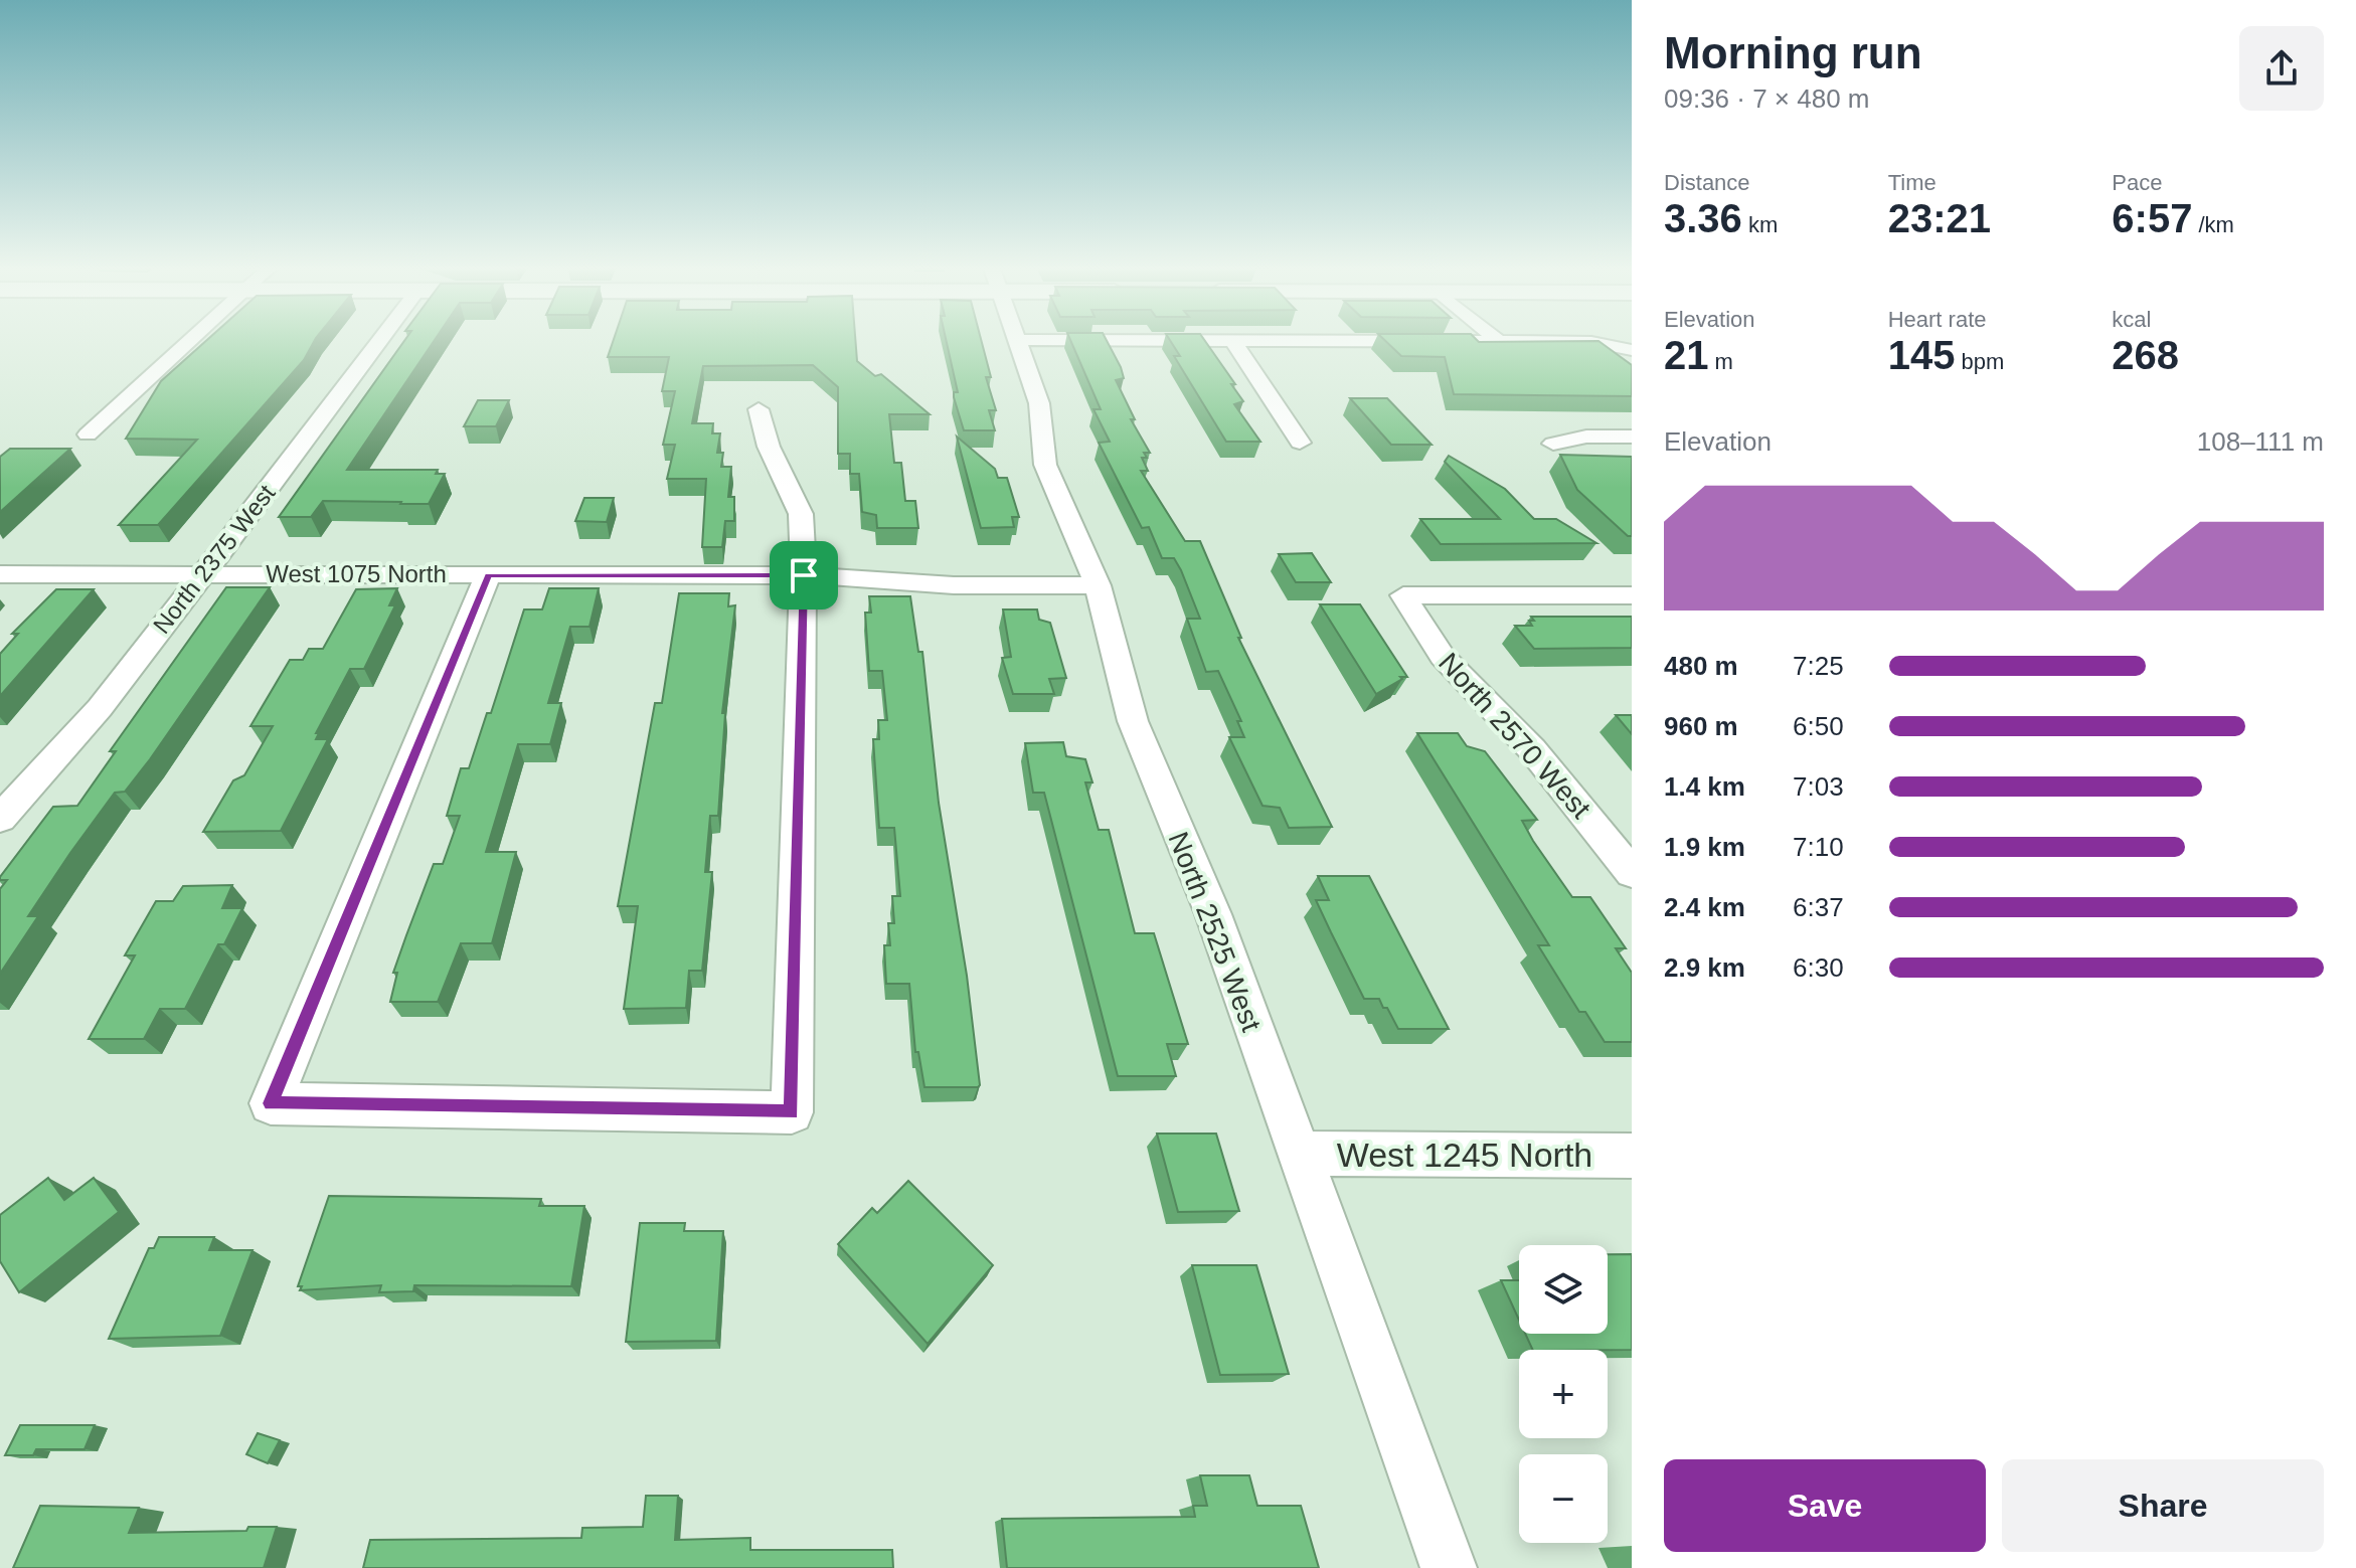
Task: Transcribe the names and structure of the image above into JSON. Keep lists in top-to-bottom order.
{
  "streets": {
    "street": [
      "North 2375 West",
      "West 1075 North",
      "North 2570 West",
      "North 2525 West",
      "West 1245 North"
    ]
  },
  "crossings": [
    ["North 2375 West", "West 1075 North"],
    ["West 1075 North", "North 2525 West"],
    ["North 2525 West", "West 1245 North"]
  ],
  "page": {
    "heading": ["Morning run", "09:36 · 7 × 480 m"],
    "stats": [
      ["Distance", "3.36 km"],
      ["Time", "23:21"],
      ["Pace", "6:57 /km"],
      ["Elevation", "21 m"],
      ["Heart rate", "145 bpm"],
      ["kcal", "268"]
    ],
    "chart": ["Elevation", "108–111 m"],
    "list": [
      {
        "name": "480 m",
        "note": "7:25"
      },
      {
        "name": "960 m",
        "note": "6:50"
      },
      {
        "name": "1.4 km",
        "note": "7:03"
      },
      {
        "name": "1.9 km",
        "note": "7:10"
      },
      {
        "name": "2.4 km",
        "note": "6:37"
      },
      {
        "name": "2.9 km",
        "note": "6:30"
      }
    ],
    "map_buttons": ["+", "−"],
    "buttons": ["Save", "Share"]
  }
}
